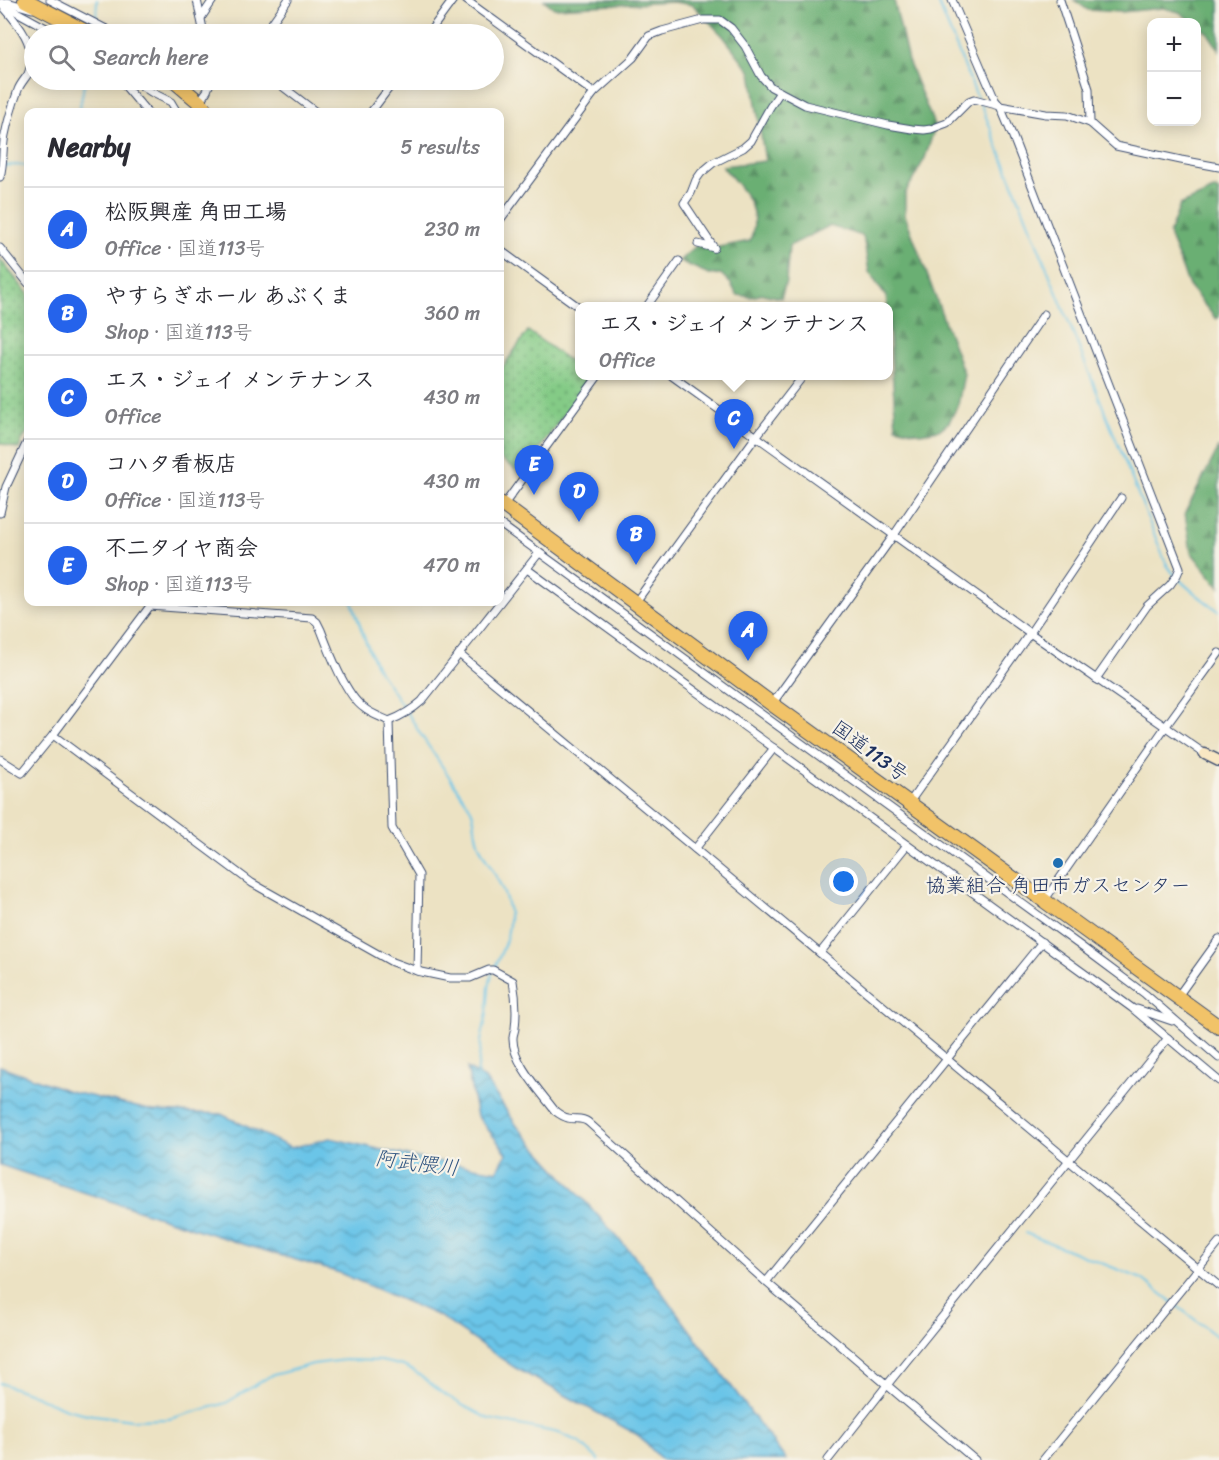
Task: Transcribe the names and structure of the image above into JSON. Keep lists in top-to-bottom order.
{
  "streets": {
    "highway": ["国道113号"]
  },
  "water": ["阿武隈川"],
  "places": ["協業組合 角田市ガスセンター"],
  "page": {
    "map_buttons": ["+", "−"],
    "search": "Search here",
    "heading": ["Nearby", "5 results"],
    "list": [
      {
        "mark": "A",
        "name": "松阪興産 角田工場",
        "note": "Office · 国道113号",
        "value": "230 m"
      },
      {
        "mark": "B",
        "name": "やすらぎホール あぶくま",
        "note": "Shop · 国道113号",
        "value": "360 m"
      },
      {
        "mark": "C",
        "name": "エス・ジェイ メンテナンス",
        "note": "Office",
        "value": "430 m"
      },
      {
        "mark": "D",
        "name": "コハタ看板店",
        "note": "Office · 国道113号",
        "value": "430 m"
      },
      {
        "mark": "E",
        "name": "不二タイヤ商会",
        "note": "Shop · 国道113号",
        "value": "470 m"
      }
    ],
    "popup": ["エス・ジェイ メンテナンス", "Office"],
    "pins": [
      "C",
      "E",
      "D",
      "B",
      "A"
    ]
  }
}
